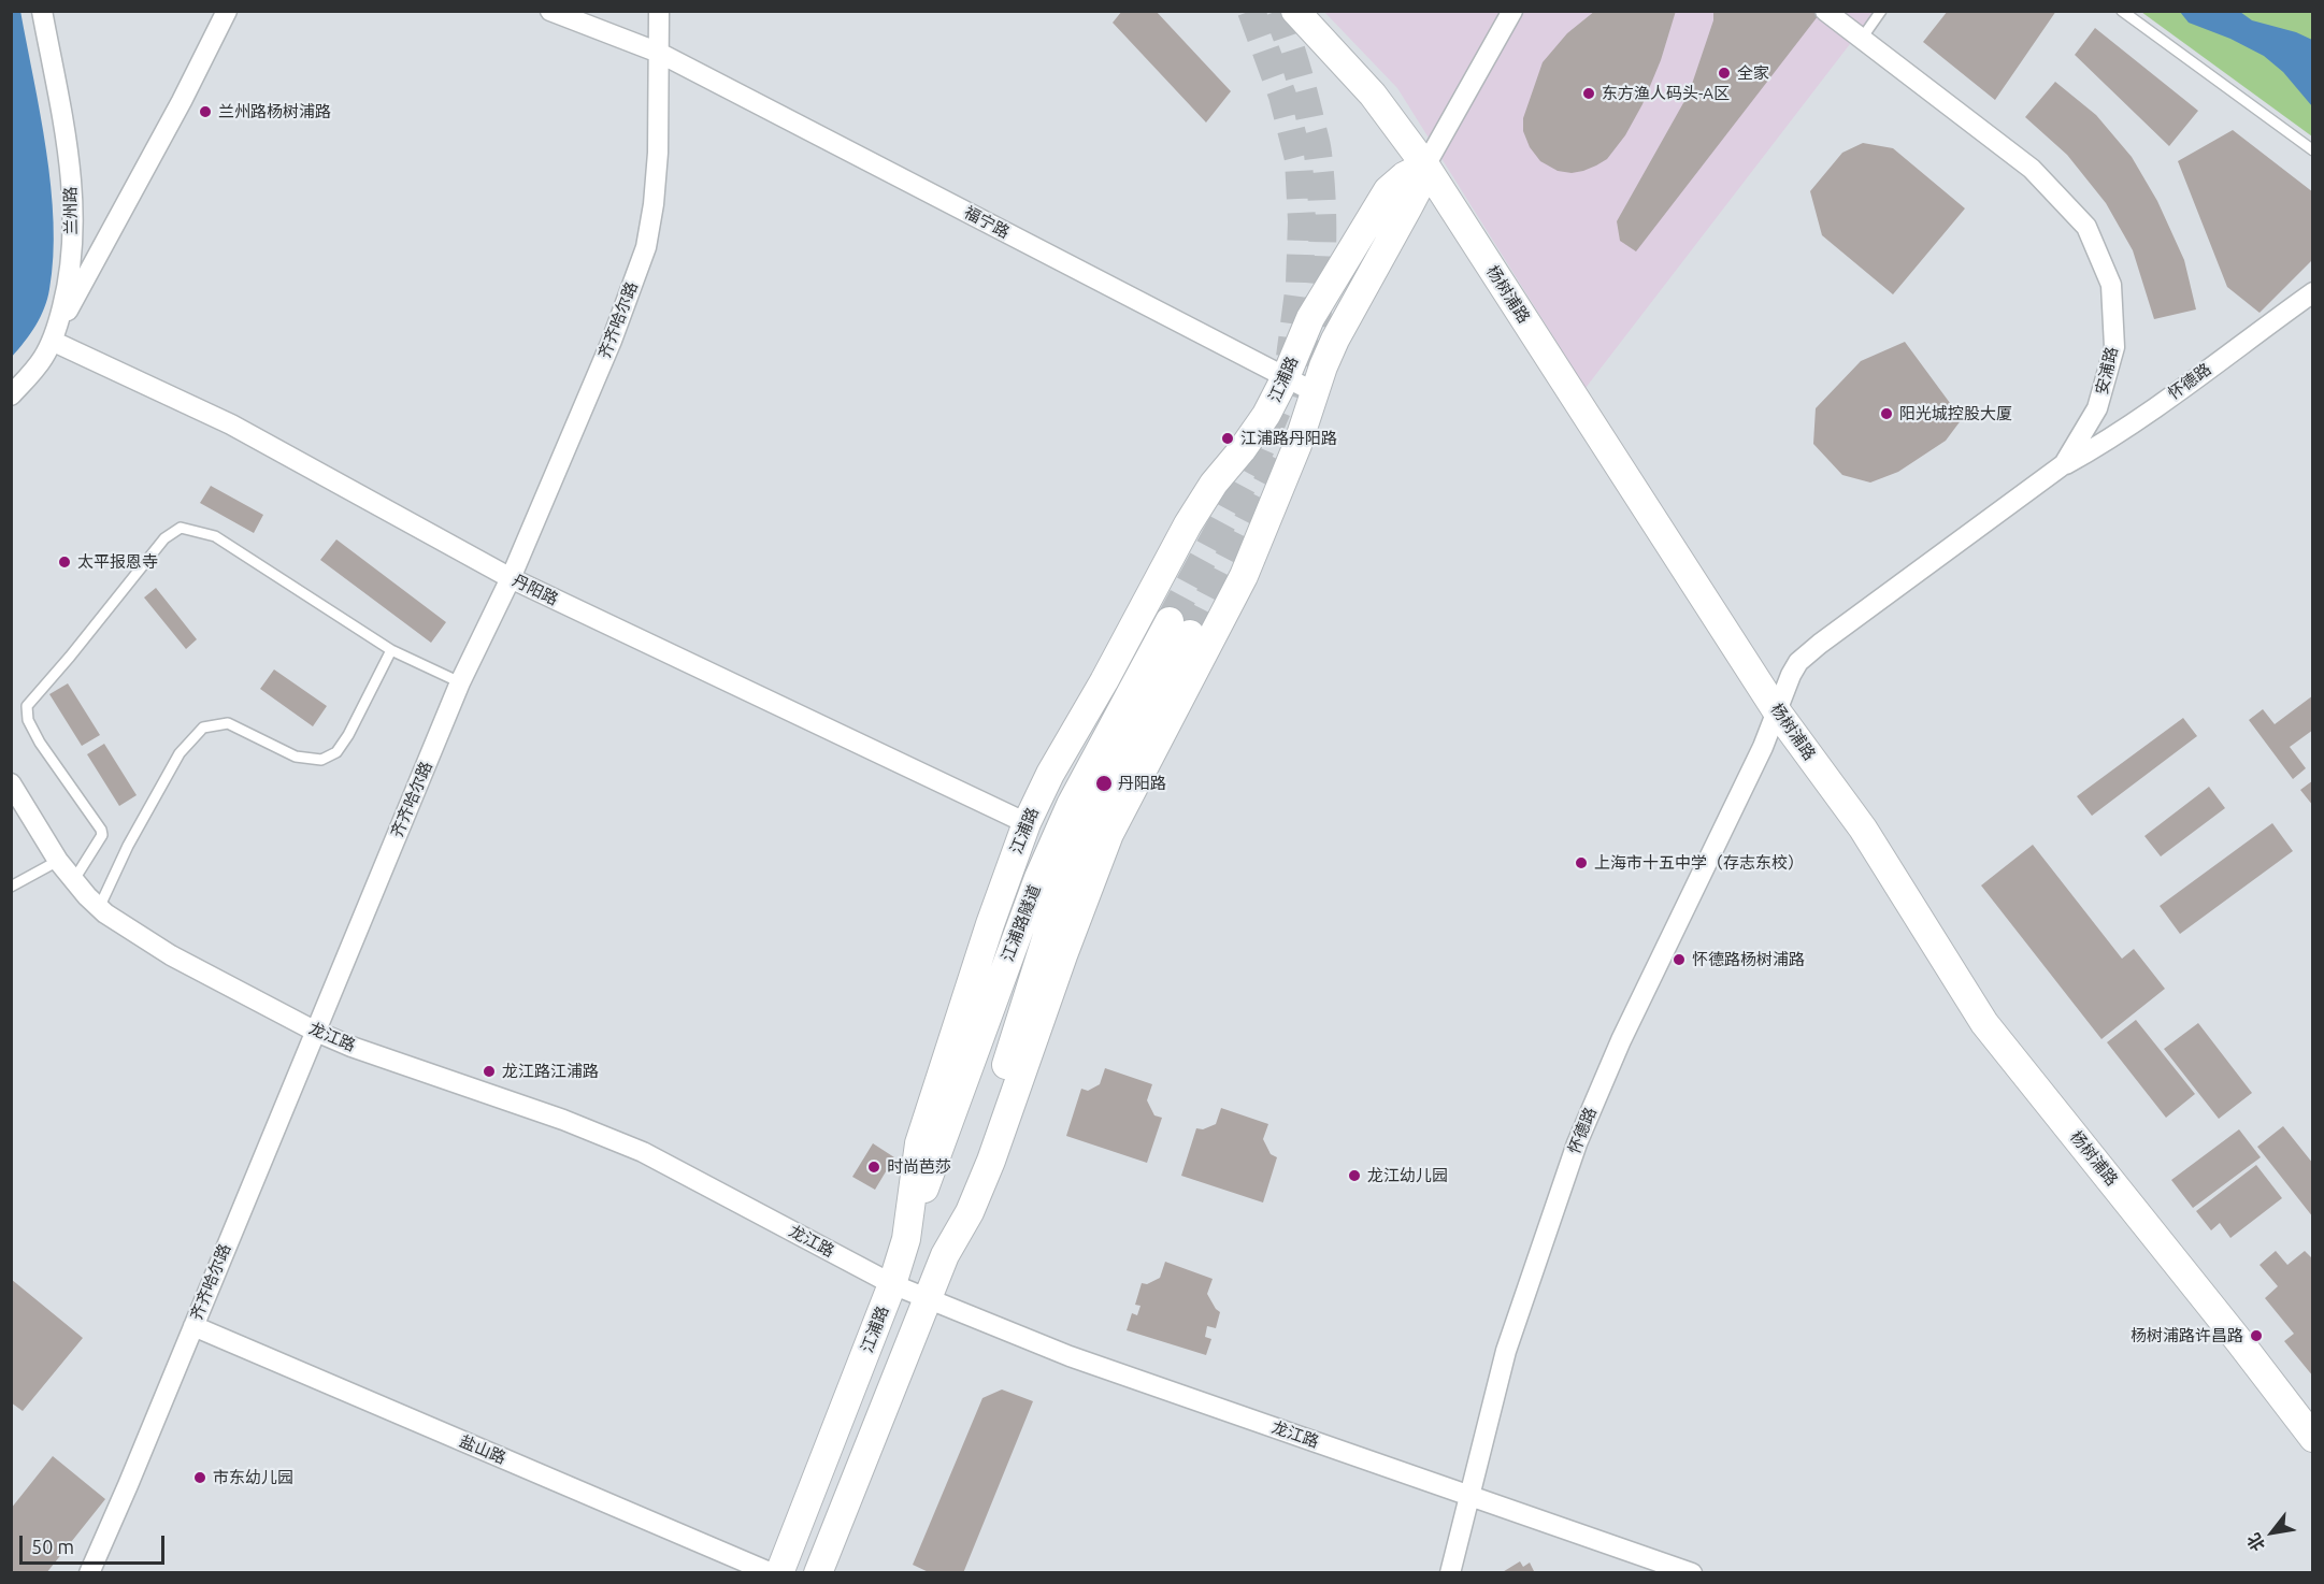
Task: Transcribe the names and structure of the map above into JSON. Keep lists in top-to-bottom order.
{
  "streets": {
    "main road": ["杨树浦路", "江浦路", "江浦路隧道"],
    "street": [
      "兰州路",
      "福宁路",
      "齐齐哈尔路",
      "安浦路",
      "怀德路",
      "丹阳路",
      "龙江路",
      "盐山路"
    ]
  },
  "crossings": [
    ["兰州路", "丹阳路"],
    ["福宁路", "齐齐哈尔路"],
    ["福宁路", "江浦路"],
    ["杨树浦路", "安浦路"],
    ["杨树浦路", "江浦路"],
    ["杨树浦路", "怀德路"],
    ["齐齐哈尔路", "丹阳路"],
    ["齐齐哈尔路", "龙江路"],
    ["齐齐哈尔路", "盐山路"],
    ["安浦路", "怀德路"],
    ["江浦路", "丹阳路"],
    ["江浦路", "江浦路隧道"],
    ["江浦路", "龙江路"],
    ["怀德路", "龙江路"]
  ],
  "places": [
    "全家",
    "东方渔人码头-A区",
    "兰州路杨树浦路",
    "阳光城控股大厦",
    "江浦路丹阳路",
    "太平报恩寺",
    "丹阳路",
    "上海市十五中学（存志东校）",
    "怀德路杨树浦路",
    "龙江路江浦路",
    "时尚芭莎",
    "龙江幼儿园",
    "杨树浦路许昌路",
    "市东幼儿园"
  ],
  "scale_bar": "50 m",
  "north": "bottom left"
}
